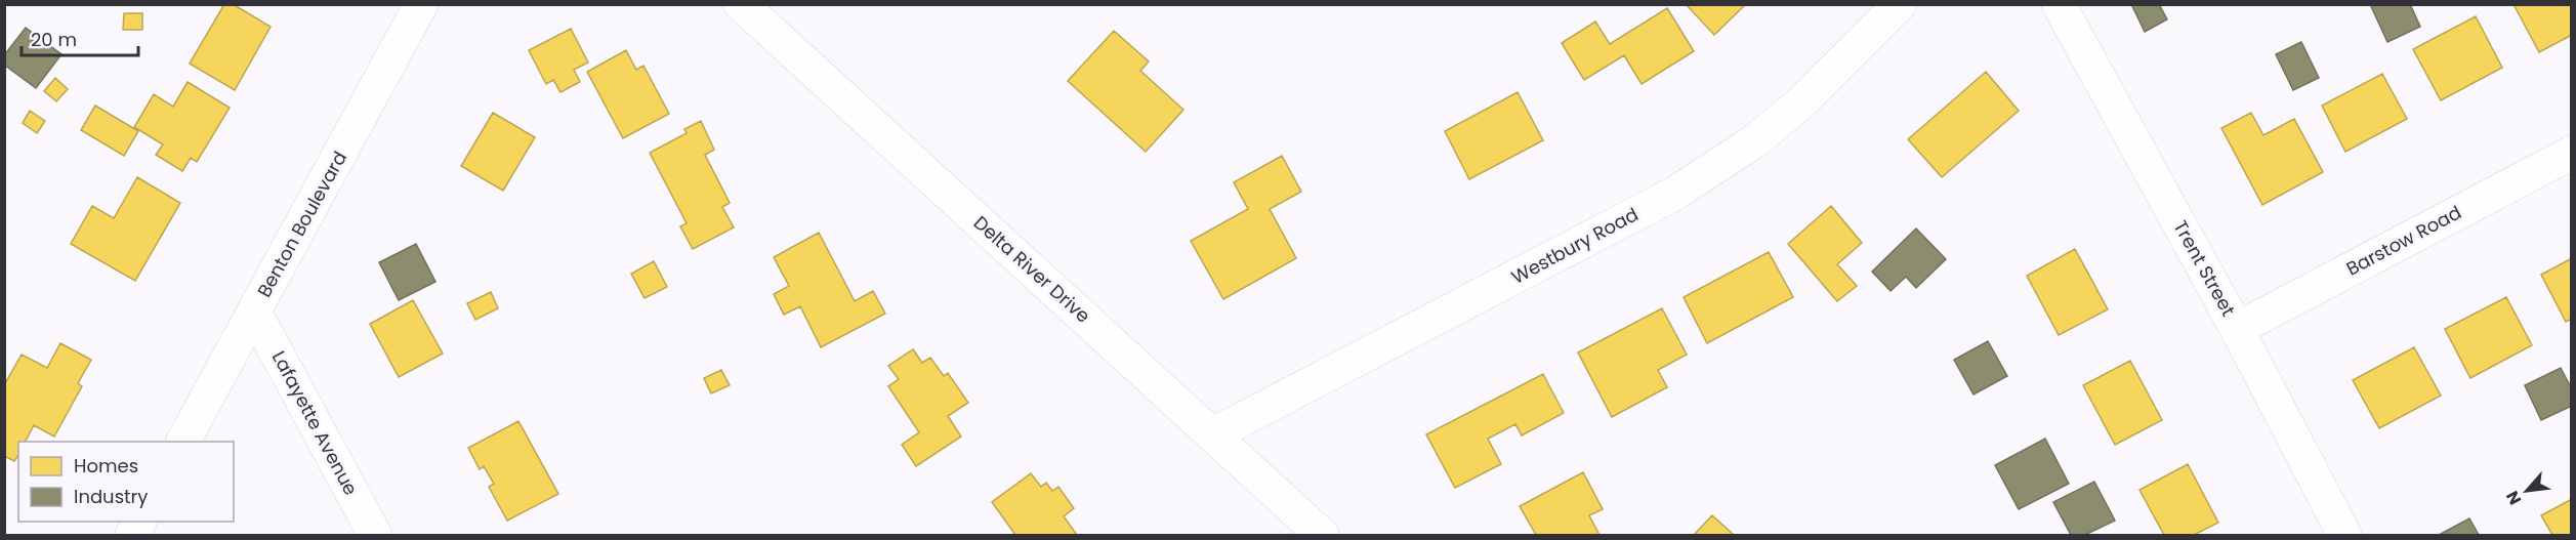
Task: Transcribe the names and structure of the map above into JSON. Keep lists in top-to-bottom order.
{
  "streets": {
    "street": [
      "Benton Boulevard",
      "Barstow Road",
      "Westbury Road",
      "Trent Street",
      "Delta River Drive",
      "Lafayette Avenue"
    ]
  },
  "crossings": [
    ["Benton Boulevard", "Lafayette Avenue"],
    ["Barstow Road", "Trent Street"],
    ["Westbury Road", "Delta River Drive"]
  ],
  "legend": ["Homes", "Industry"],
  "scale_bar": "20 m",
  "north": "bottom left"
}
